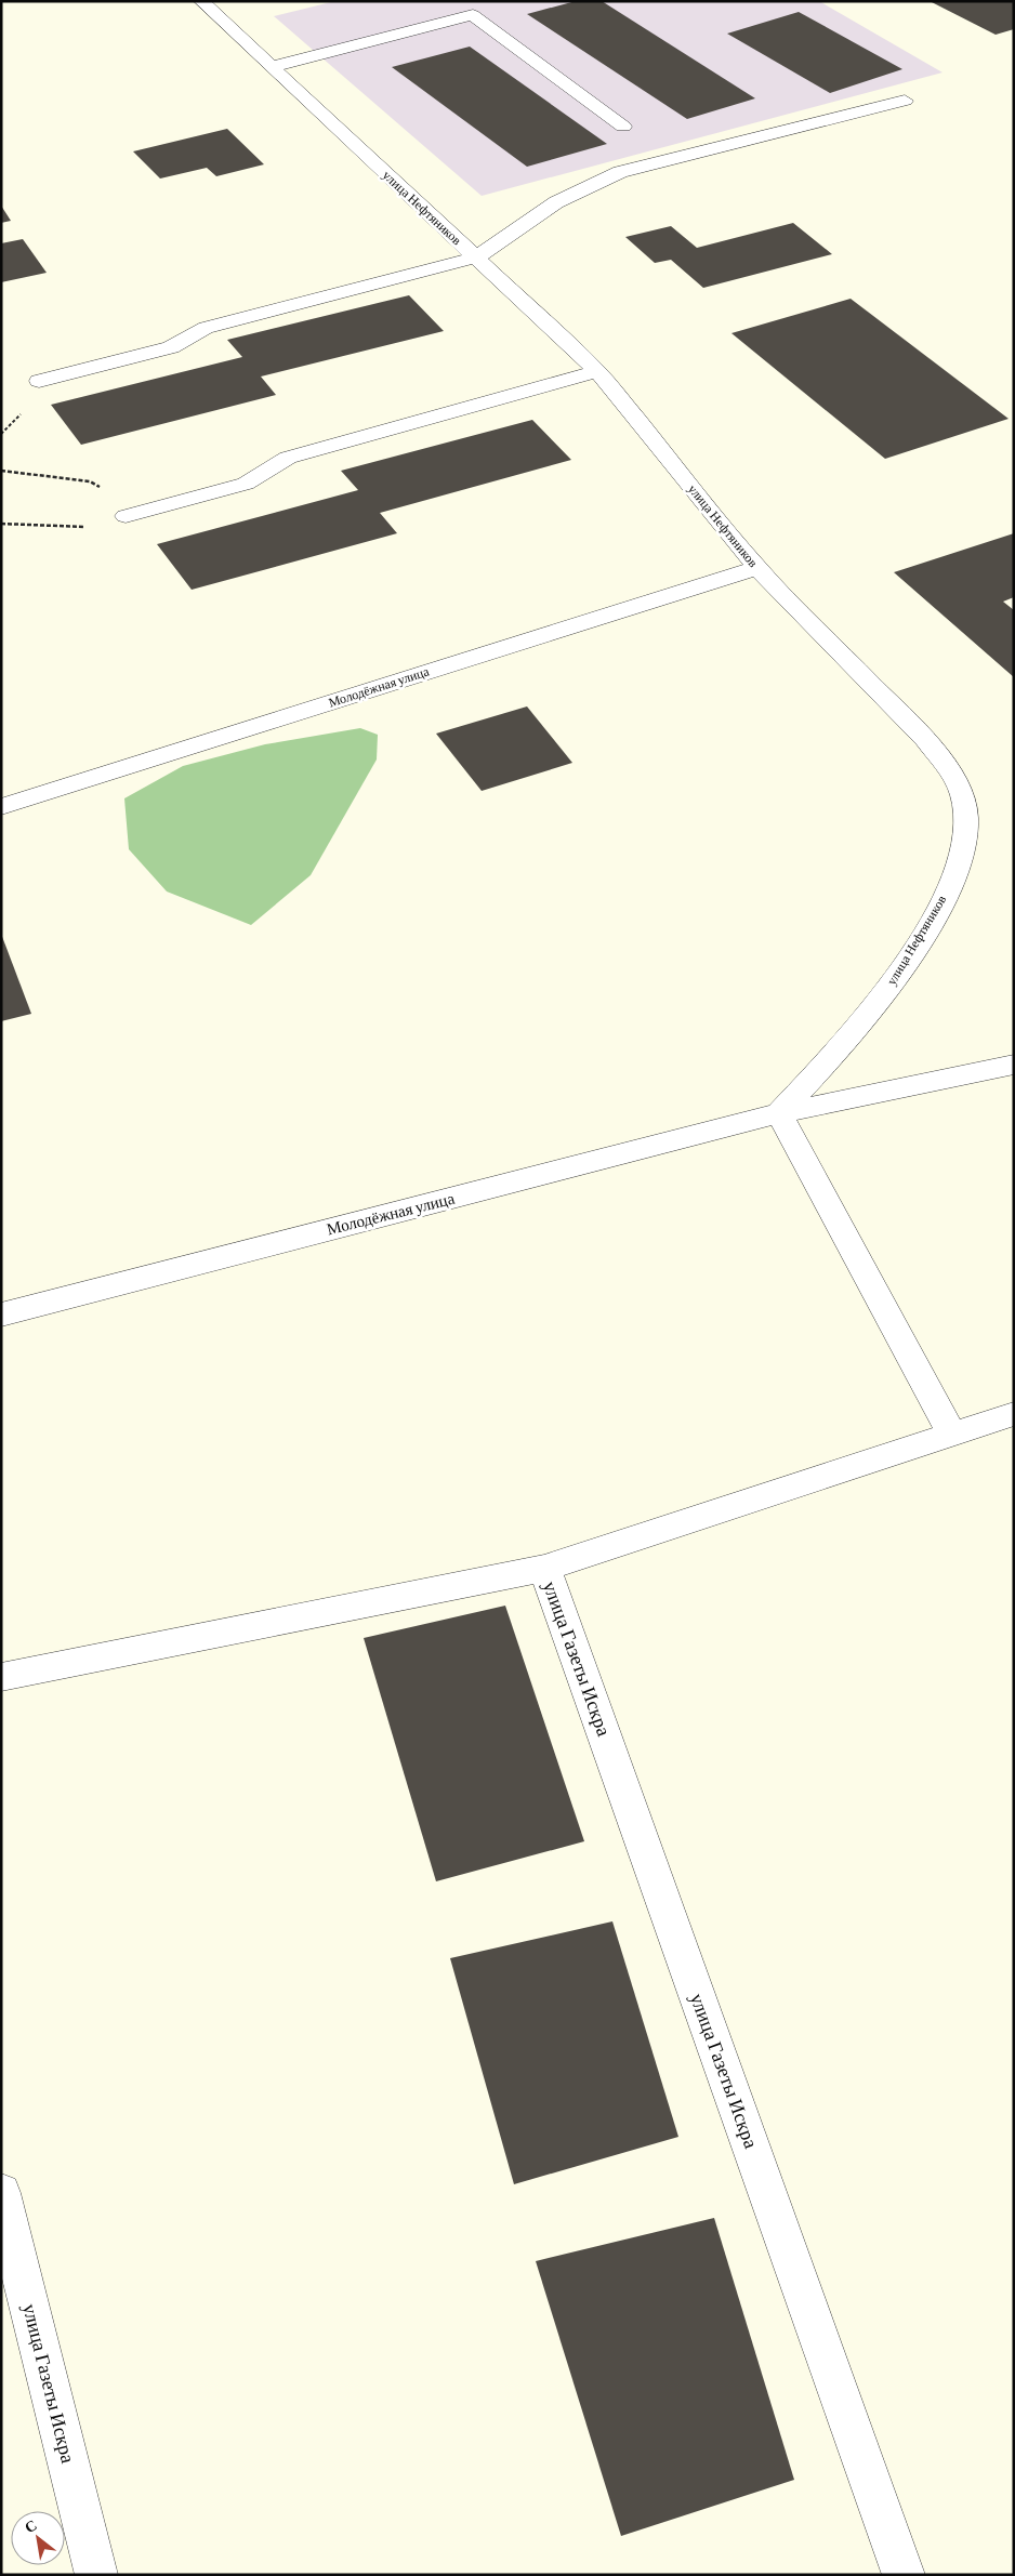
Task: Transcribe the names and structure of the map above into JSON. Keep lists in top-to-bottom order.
{
  "streets": {
    "street": ["улица Нефтяников", "Молодёжная улица", "улица Газеты Искра"]
  },
  "crossings": [
    ["улица Нефтяников", "Молодёжная улица"]
  ],
  "north": "top left"
}
